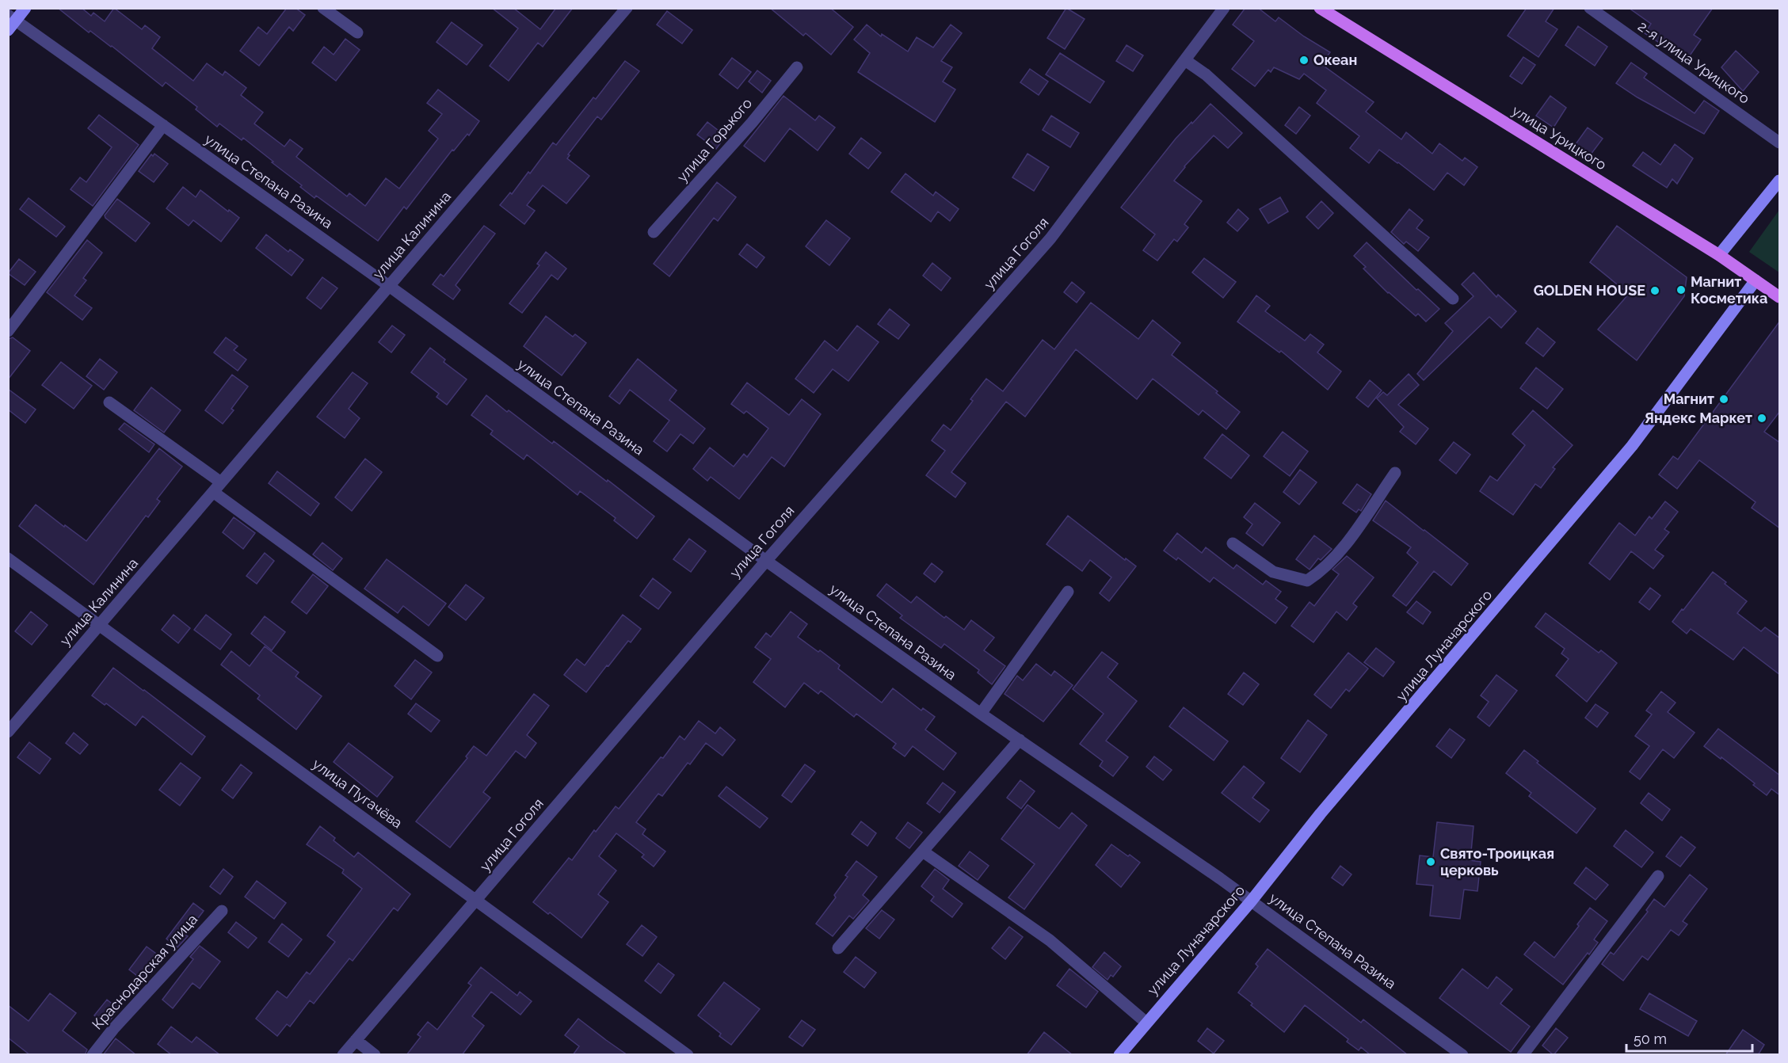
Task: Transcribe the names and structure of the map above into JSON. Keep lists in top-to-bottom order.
{
  "streets": {
    "main road": ["улица Урицкого", "улица Луначарского"],
    "street": [
      "2-я улица Урицкого",
      "улица Горького",
      "улица Степана Разина",
      "улица Калинина",
      "улица Гоголя",
      "улица Пугачёва",
      "Краснодарская улица"
    ]
  },
  "crossings": [
    ["улица Урицкого", "улица Луначарского"],
    ["улица Степана Разина", "улица Калинина"],
    ["улица Степана Разина", "улица Гоголя"],
    ["улица Степана Разина", "улица Луначарского"],
    ["улица Калинина", "улица Пугачёва"],
    ["улица Гоголя", "улица Пугачёва"]
  ],
  "places": [
    "Океан",
    "Магнит Косметика",
    "GOLDEN HOUSE",
    "Магнит",
    "Яндекс Маркет",
    "Свято-Троицкая церковь"
  ],
  "scale_bar": "50 m"
}
